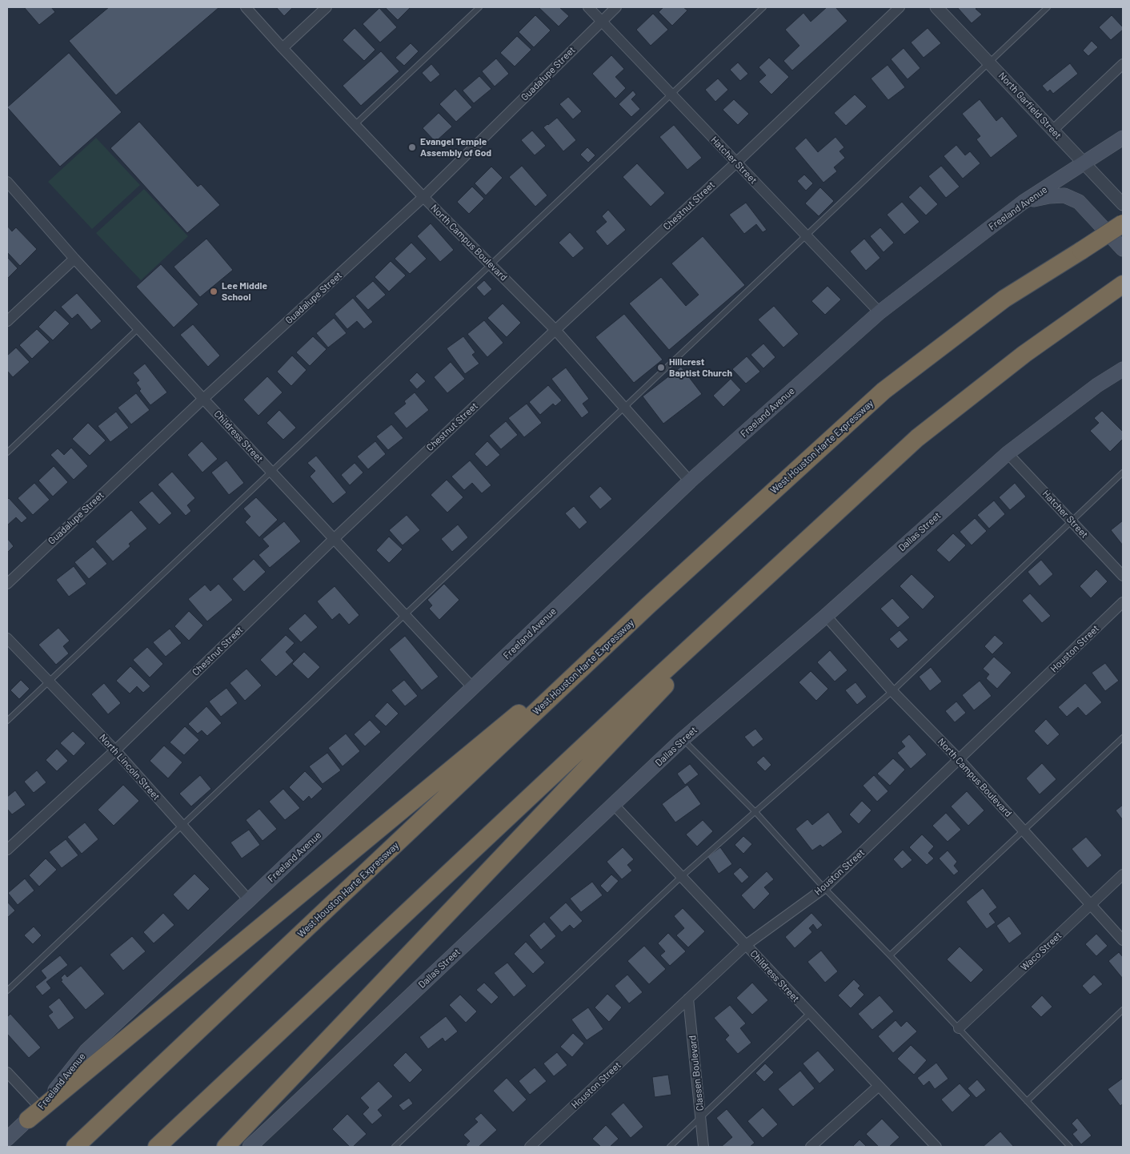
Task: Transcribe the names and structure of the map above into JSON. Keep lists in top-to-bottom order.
{
  "streets": {
    "highway": ["West Houston Harte Expressway"],
    "main road": ["Freeland Avenue", "Dallas Street"],
    "street": [
      "Guadalupe Street",
      "North Garfield Street",
      "Hatcher Street",
      "Chestnut Street",
      "North Campus Boulevard",
      "Childress Street",
      "Houston Street",
      "North Lincoln Street",
      "Waco Street",
      "Classen Boulevard"
    ]
  },
  "crossings": [
    ["Guadalupe Street", "Hatcher Street"],
    ["Guadalupe Street", "North Campus Boulevard"],
    ["Guadalupe Street", "Childress Street"],
    ["North Garfield Street", "Freeland Avenue"],
    ["Hatcher Street", "Chestnut Street"],
    ["Hatcher Street", "Freeland Avenue"],
    ["Hatcher Street", "Dallas Street"],
    ["Chestnut Street", "North Campus Boulevard"],
    ["Chestnut Street", "Childress Street"],
    ["Chestnut Street", "North Lincoln Street"],
    ["Freeland Avenue", "North Campus Boulevard"],
    ["Freeland Avenue", "Childress Street"],
    ["Freeland Avenue", "North Lincoln Street"],
    ["North Campus Boulevard", "Dallas Street"],
    ["North Campus Boulevard", "Houston Street"],
    ["North Campus Boulevard", "Waco Street"],
    ["Childress Street", "Dallas Street"],
    ["Childress Street", "Houston Street"],
    ["Houston Street", "Classen Boulevard"]
  ],
  "places": ["Evangel Temple Assembly of God", "Lee Middle School", "Hillcrest Baptist Church"]
}
